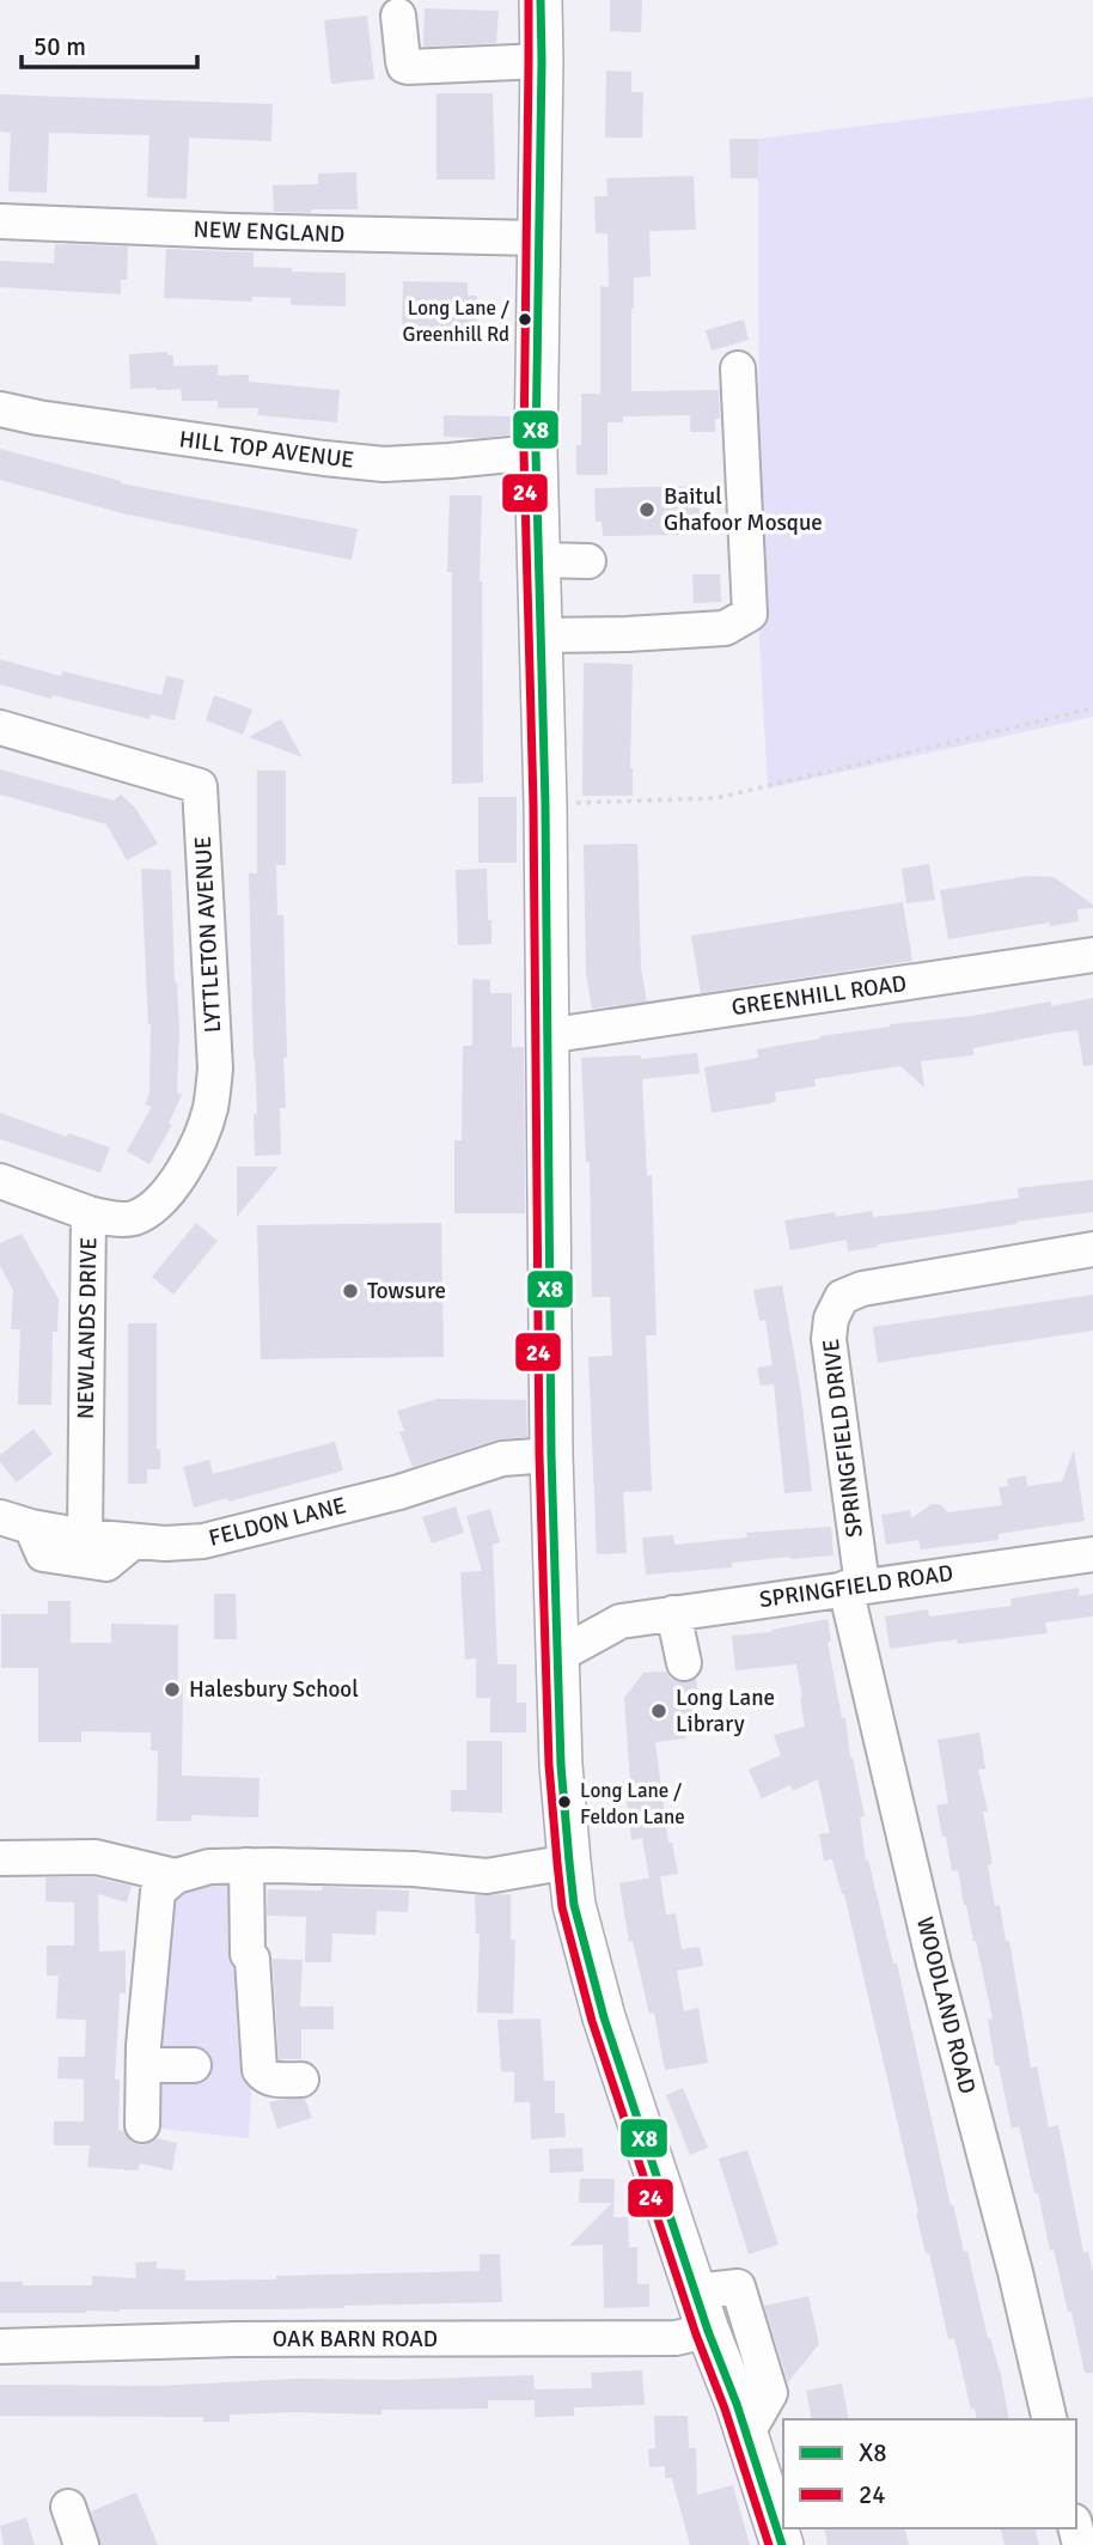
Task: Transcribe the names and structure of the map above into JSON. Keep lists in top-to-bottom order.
{
  "streets": {
    "street": [
      "NEW ENGLAND",
      "HILL TOP AVENUE",
      "LYTTLETON AVENUE",
      "GREENHILL ROAD",
      "NEWLANDS DRIVE",
      "SPRINGFIELD DRIVE",
      "FELDON LANE",
      "SPRINGFIELD ROAD",
      "WOODLAND ROAD",
      "OAK BARN ROAD"
    ]
  },
  "crossings": [
    ["LYTTLETON AVENUE", "NEWLANDS DRIVE"],
    ["NEWLANDS DRIVE", "FELDON LANE"],
    ["SPRINGFIELD DRIVE", "SPRINGFIELD ROAD"],
    ["SPRINGFIELD DRIVE", "WOODLAND ROAD"],
    ["SPRINGFIELD ROAD", "WOODLAND ROAD"]
  ],
  "places": [
    "Long Lane / Greenhill Rd",
    "Baitul Ghafoor Mosque",
    "Towsure",
    "Halesbury School",
    "Long Lane Library",
    "Long Lane / Feldon Lane"
  ],
  "lines": ["transit line X8", "transit line 24"],
  "legend": ["X8", "24"],
  "scale_bar": "50 m"
}
